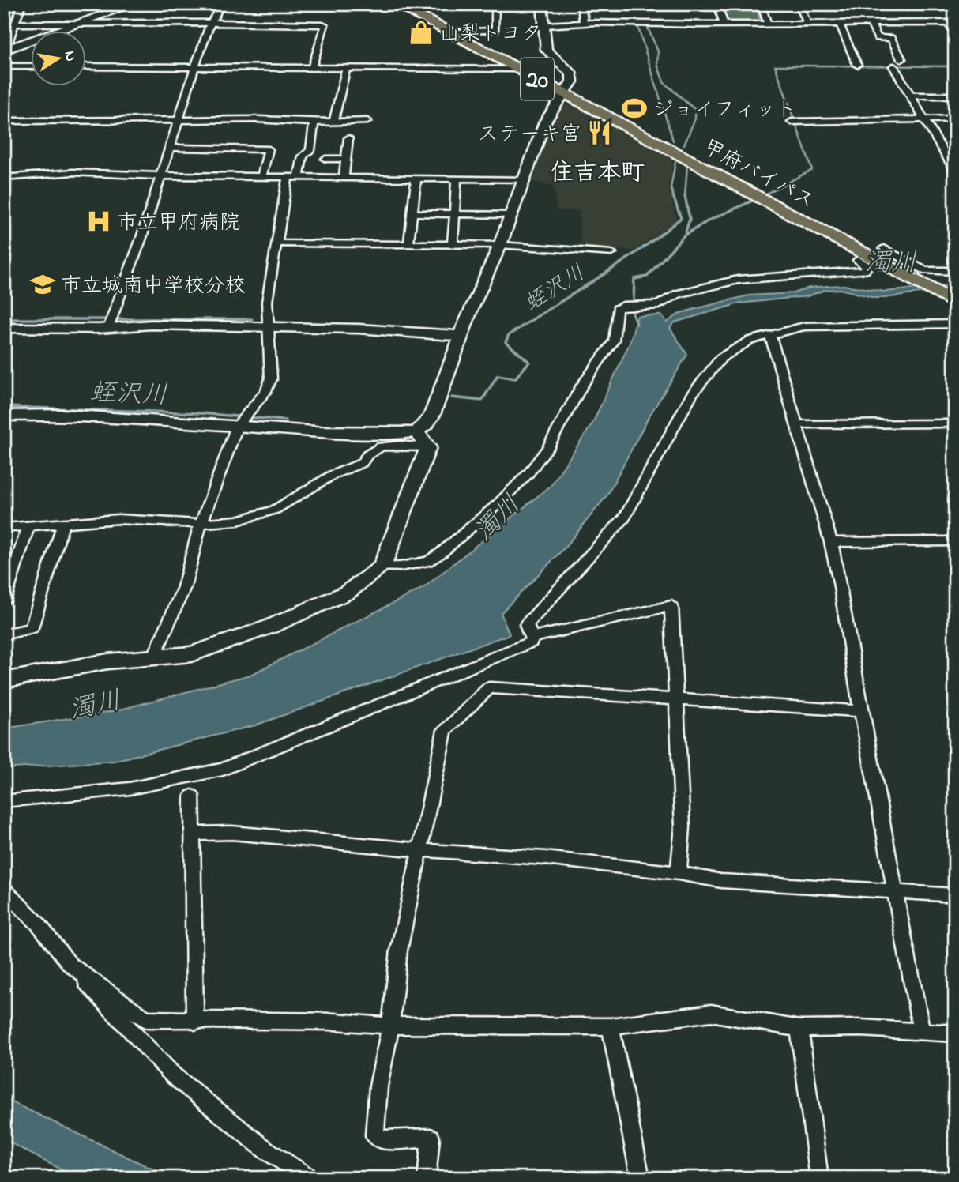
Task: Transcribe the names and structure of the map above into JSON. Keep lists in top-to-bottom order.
{
  "streets": {
    "highway": ["20", "甲府バイパス"]
  },
  "districts": ["住吉本町"],
  "water": ["濁川", "蛭沢川"],
  "places": {
    "shop": ["山梨トヨタ"],
    "sports": ["ジョイフィット"],
    "restaurant": ["ステーキ宮"],
    "hospital": ["市立甲府病院"],
    "school or university": ["市立城南中学校分校"]
  },
  "north": "right"
}
